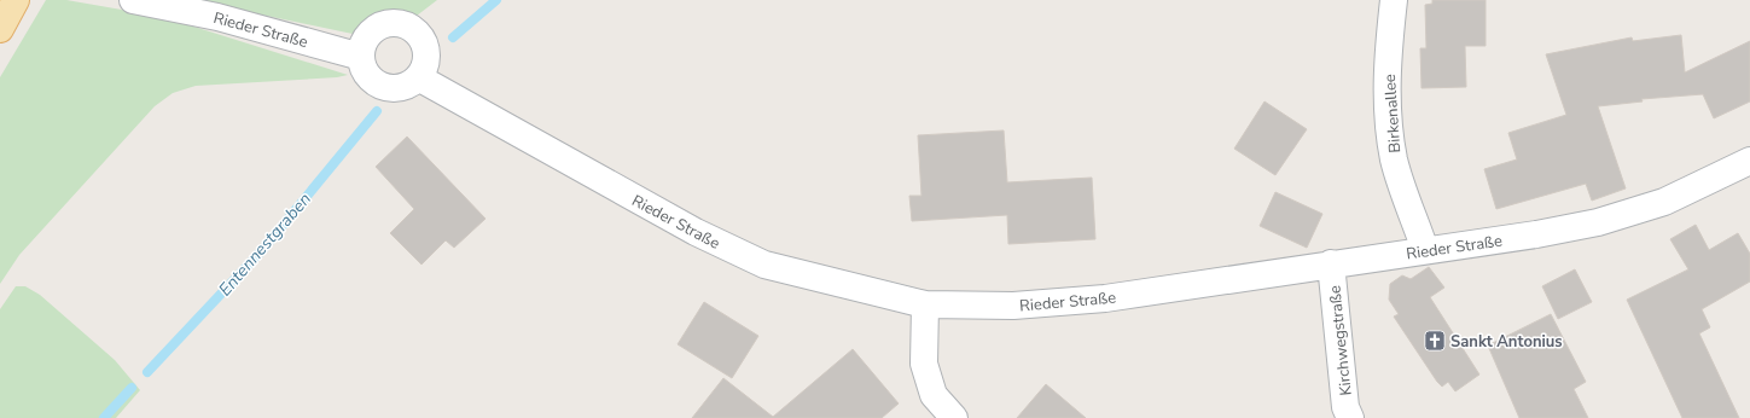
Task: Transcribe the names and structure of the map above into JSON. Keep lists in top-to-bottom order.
{
  "streets": {
    "street": ["Rieder Straße", "Birkenallee", "Kirchwegstraße"]
  },
  "crossings": [
    ["Rieder Straße", "Birkenallee"],
    ["Rieder Straße", "Kirchwegstraße"]
  ],
  "water": ["Entennestgraben"],
  "places": {
    "church": ["Sankt Antonius"]
  }
}
